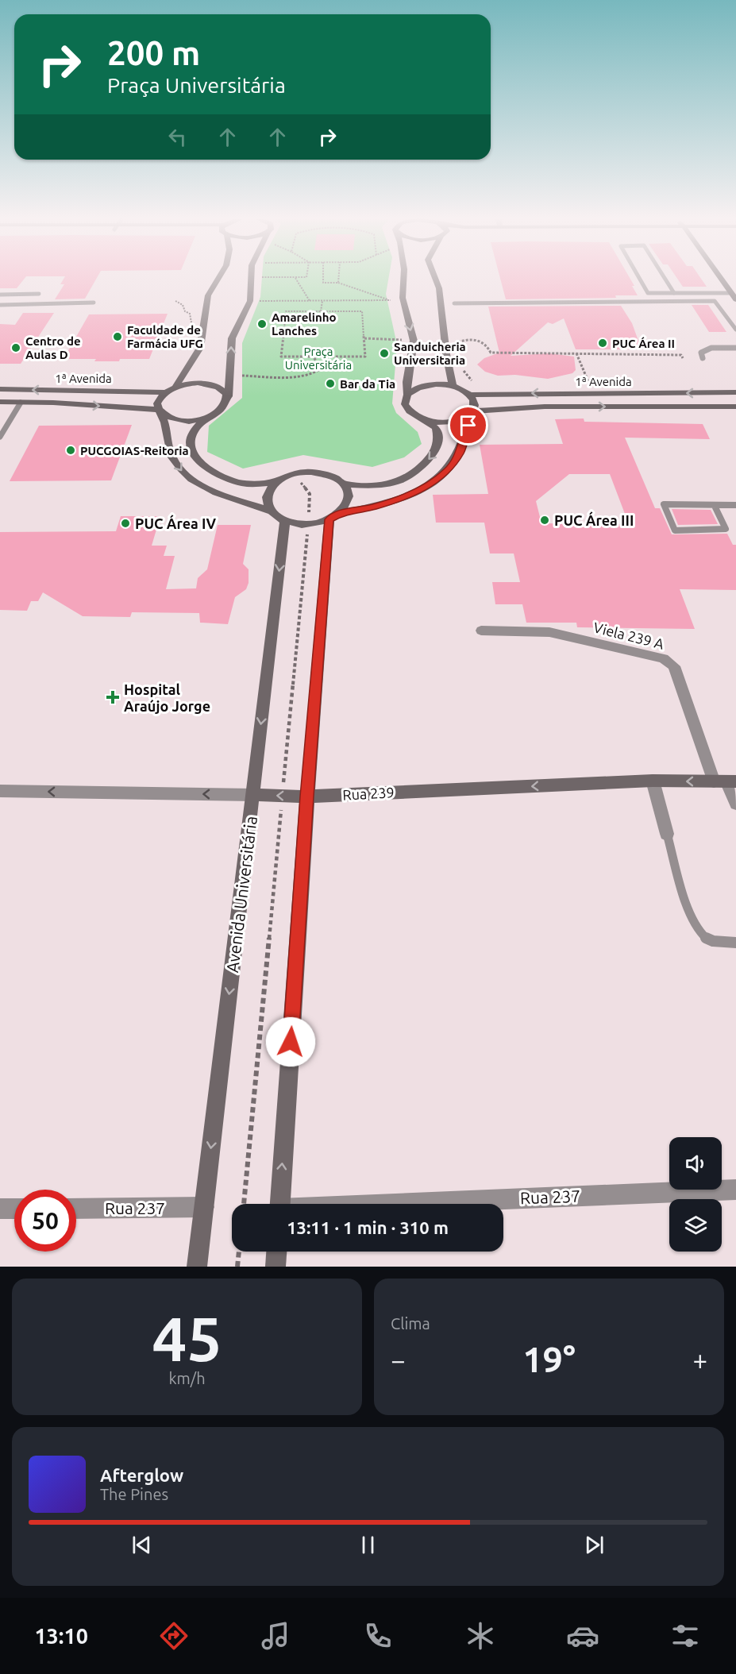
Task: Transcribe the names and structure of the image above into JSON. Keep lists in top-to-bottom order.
{
  "streets": {
    "main road": ["1ª Avenida", "Rua 239", "Avenida Universitária"],
    "street": ["Viela 239 A", "Rua 237"]
  },
  "crossings": [
    ["Viela 239 A", "Rua 239"],
    ["Rua 239", "Avenida Universitária"],
    ["Avenida Universitária", "Rua 237"]
  ],
  "one_way": ["Rua 239"],
  "parks": ["Praça Universitária"],
  "places": {
    "other": [
      "Amarelinho Lanches",
      "Faculdade de Farmácia UFG",
      "PUC Área II",
      "Centro de Aulas D",
      "Sanduicheria Universitaria",
      "Bar da Tia",
      "PUCGOIAS-Reitoria",
      "PUC Área III",
      "PUC Área IV"
    ],
    "health": ["Hospital Araújo Jorge"]
  },
  "page": {
    "turn": ["200 m", "Praça Universitária"],
    "limit": "50",
    "trip": "13:11 · 1 min · 310 m",
    "tile": [
      ["45", "km/h"],
      "Clima"
    ],
    "heat": ["−", "19°", "+"],
    "song": ["Afterglow", "The Pines"],
    "tabs": "13:10"
  }
}
